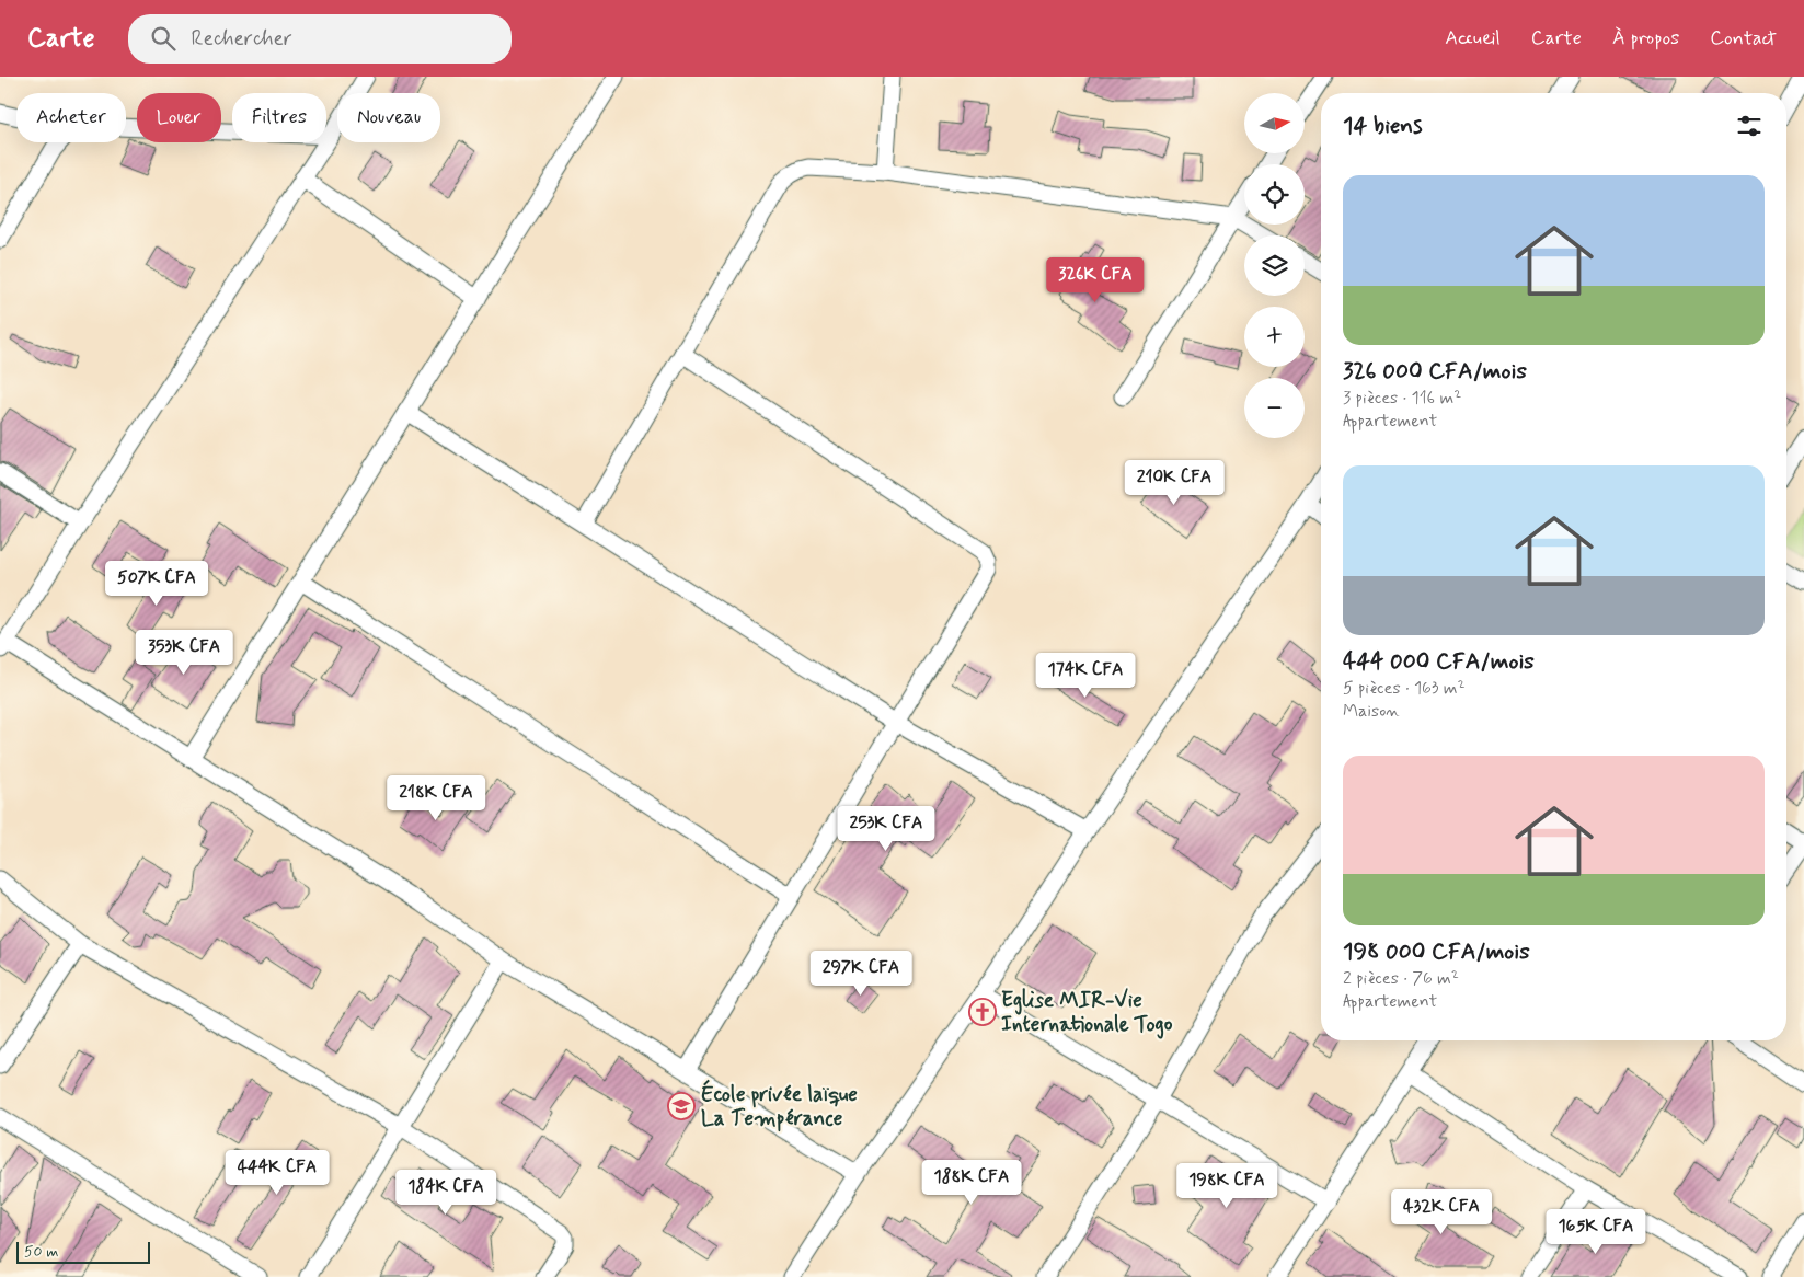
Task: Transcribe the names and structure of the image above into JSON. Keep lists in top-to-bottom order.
{
  "places": {
    "church": ["Eglise MIR-Vie Internationale Togo"],
    "school or university": ["École privée laïque La Tempérance"]
  },
  "scale_bar": "50 m",
  "north": "right",
  "page": {
    "header": "Carte",
    "search": "Rechercher",
    "nav": [
      "Accueil",
      "Carte",
      "À propos",
      "Contact"
    ],
    "map_buttons": ["+", "−"],
    "chip": [
      "Acheter",
      "Louer",
      "Filtres",
      "Nouveau"
    ],
    "heading": "14 biens",
    "list": [
      {
        "name": "326 000 CFA/mois",
        "note": "3 pièces · 116 m² · Appartement"
      },
      {
        "name": "444 000 CFA/mois",
        "note": "5 pièces · 163 m² · Maison"
      },
      {
        "name": "198 000 CFA/mois",
        "note": "2 pièces · 76 m² · Appartement"
      }
    ],
    "price": [
      "326K CFA",
      "210K CFA",
      "507K CFA",
      "353K CFA",
      "174K CFA",
      "218K CFA",
      "253K CFA",
      "297K CFA",
      "444K CFA",
      "188K CFA",
      "198K CFA",
      "184K CFA",
      "432K CFA",
      "165K CFA"
    ],
    "scale": "50 m"
  }
}
